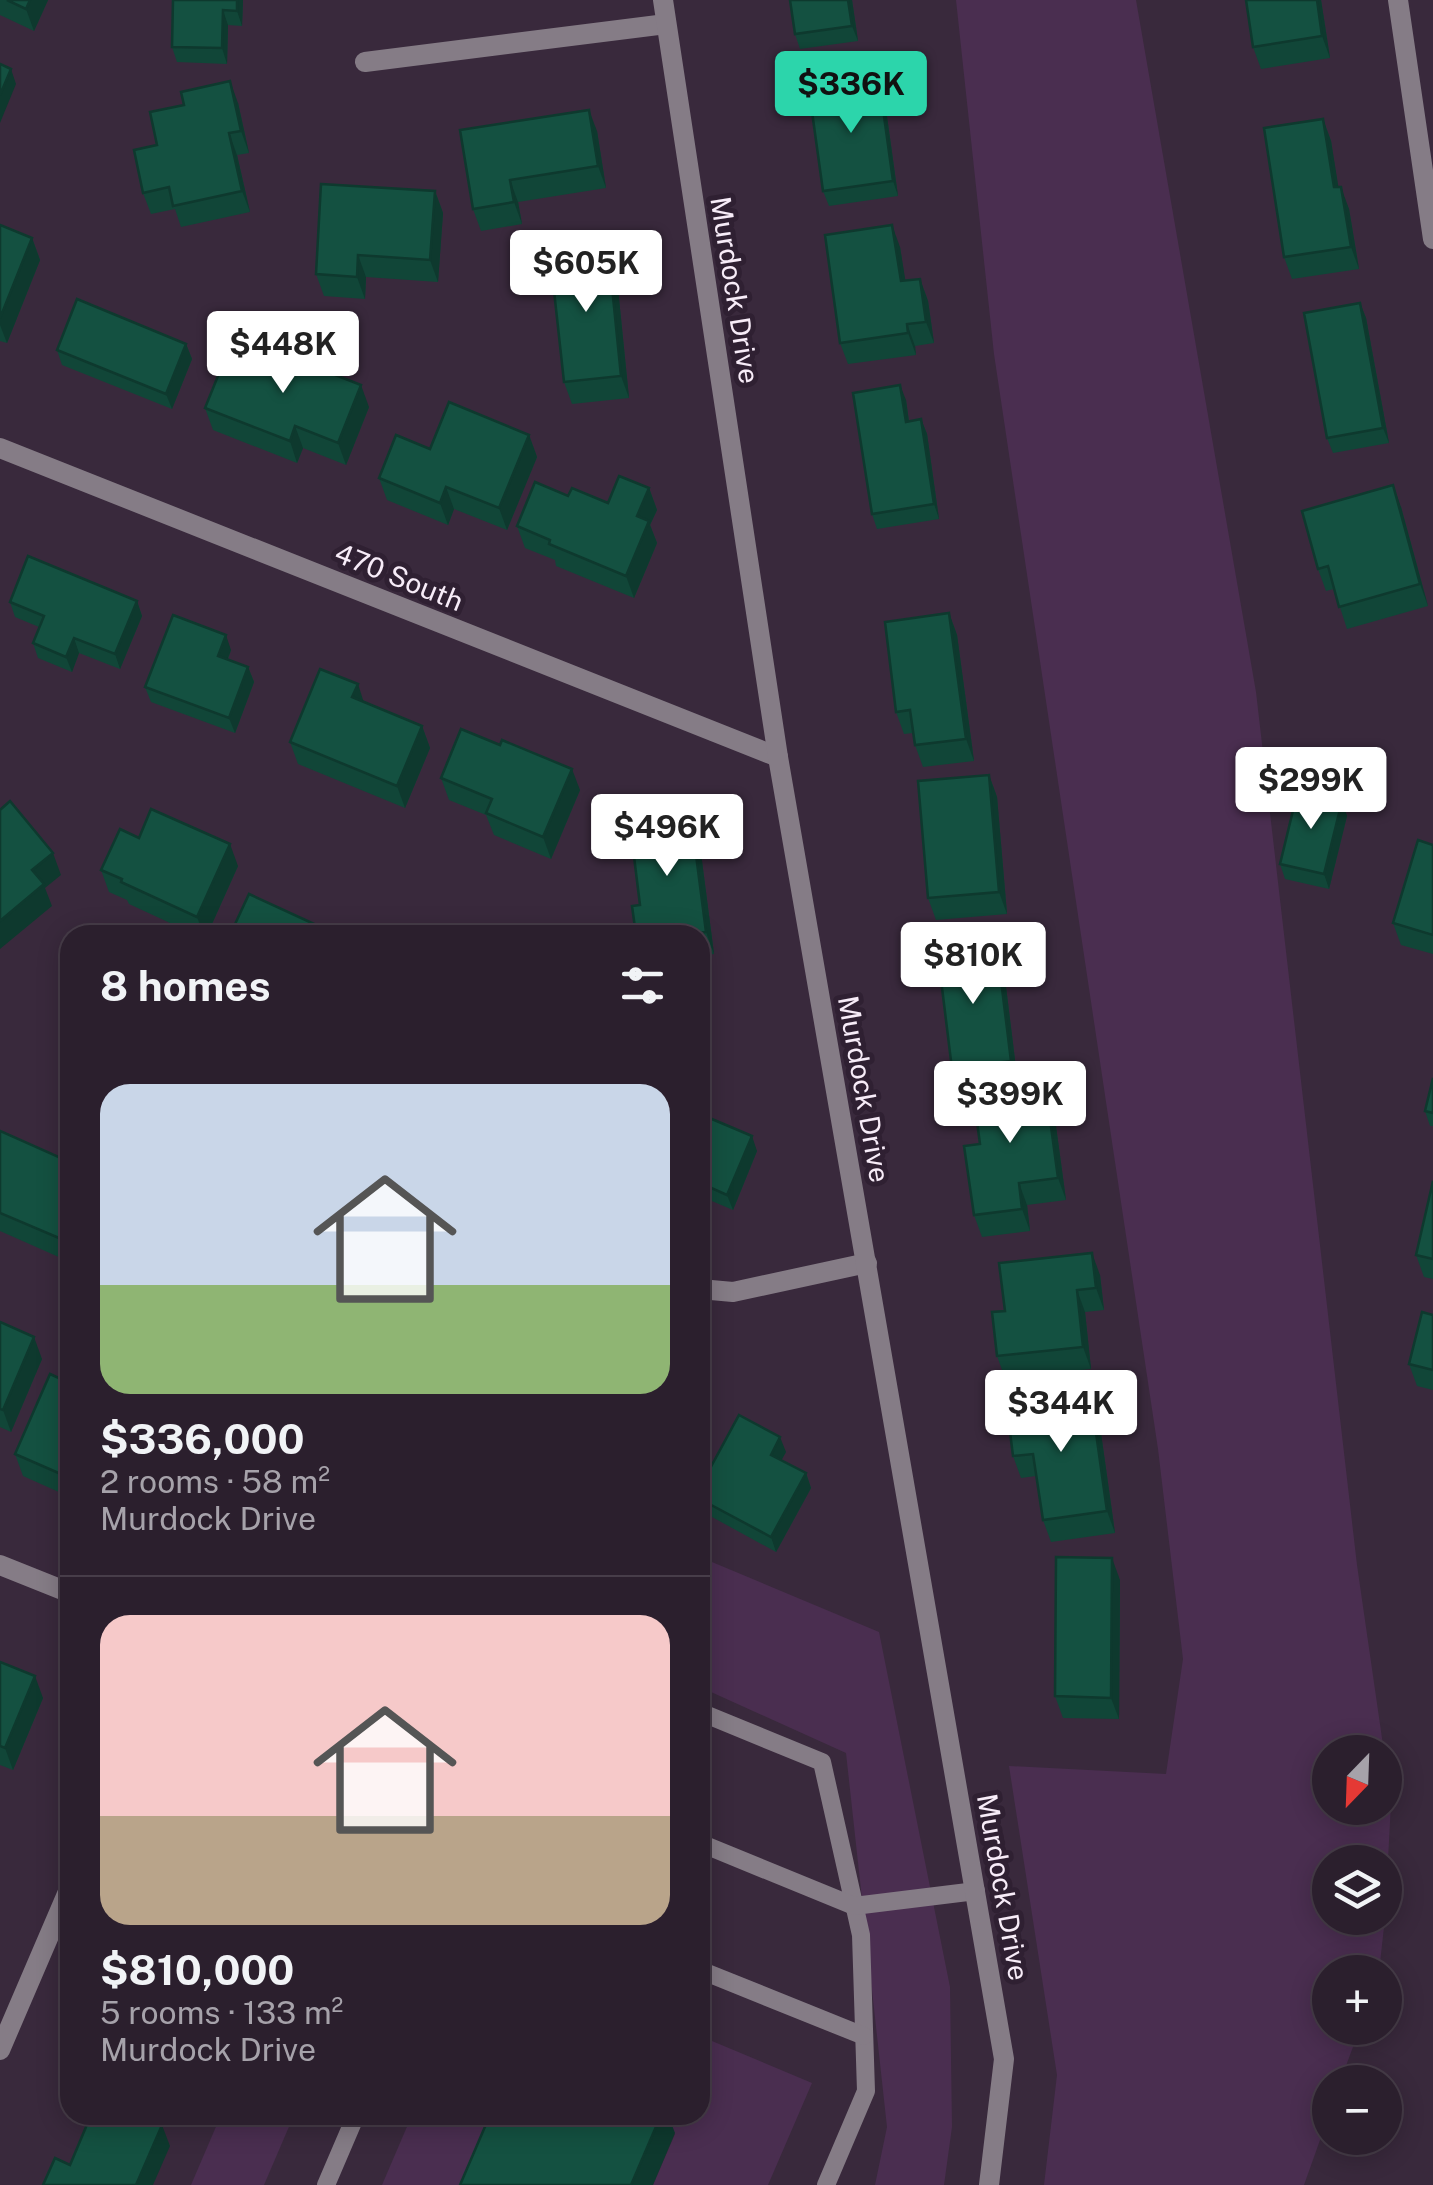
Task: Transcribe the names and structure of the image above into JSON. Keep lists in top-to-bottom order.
{
  "streets": {
    "street": ["Murdock Drive", "470 South"]
  },
  "crossings": [
    ["Murdock Drive", "470 South"]
  ],
  "north": "bottom left",
  "page": {
    "price": [
      "$336K",
      "$605K",
      "$448K",
      "$299K",
      "$496K",
      "$810K",
      "$399K",
      "$344K"
    ],
    "heading": "8 homes",
    "list": [
      {
        "name": "$336,000",
        "note": "2 rooms · 58 m² · Murdock Drive"
      },
      {
        "name": "$810,000",
        "note": "5 rooms · 133 m² · Murdock Drive"
      }
    ],
    "map_buttons": ["+", "−"]
  }
}
